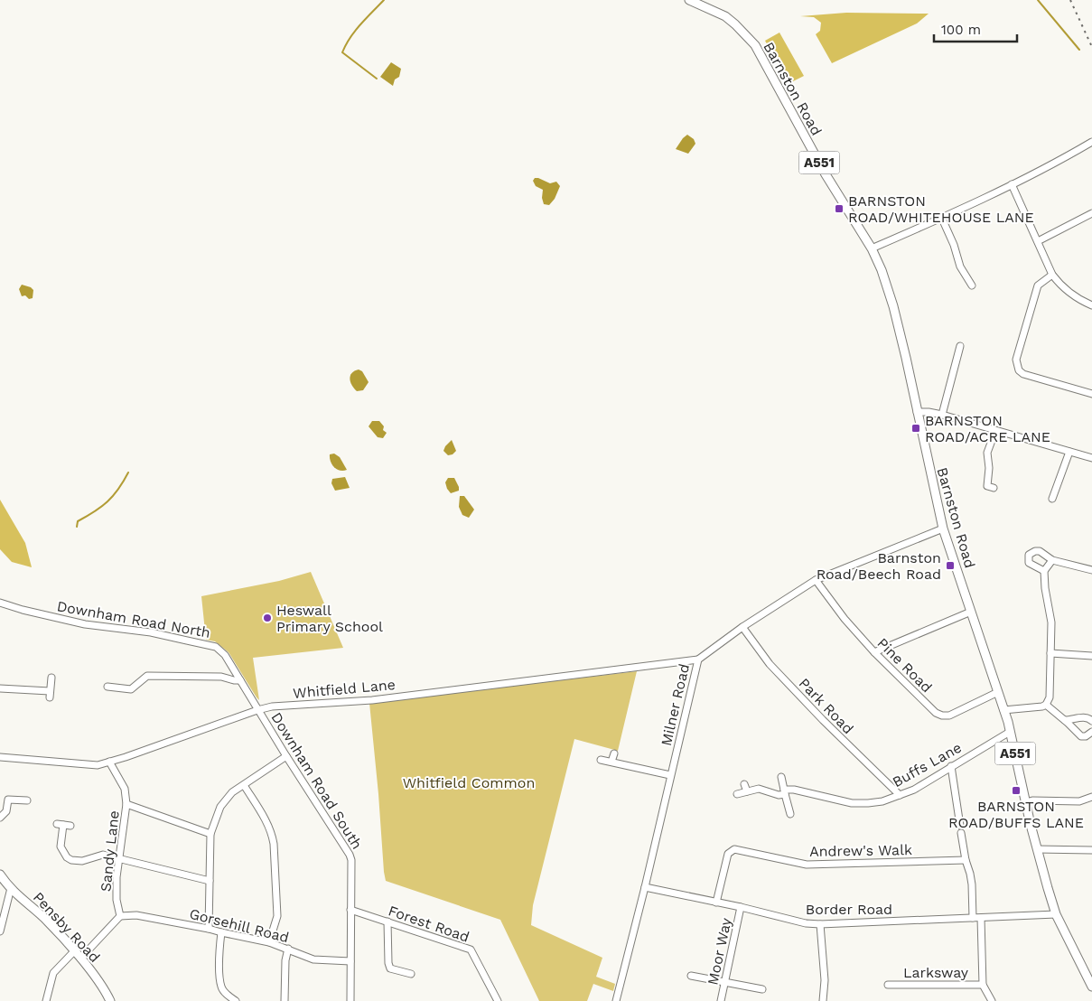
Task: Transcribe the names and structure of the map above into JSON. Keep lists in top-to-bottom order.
{
  "streets": {
    "main road": ["Barnston Road", "A551", "Pensby Road"],
    "street": [
      "Downham Road North",
      "Pine Road",
      "Whitfield Lane",
      "Milner Road",
      "Park Road",
      "Buffs Lane",
      "Downham Road South",
      "Andrew's Walk",
      "Sandy Lane",
      "Border Road",
      "Forest Road",
      "Gorsehill Road",
      "Moor Way",
      "Larksway"
    ]
  },
  "crossings": [
    ["Barnston Road", "Pine Road"],
    ["Barnston Road", "Milner Road"],
    ["Barnston Road", "Buffs Lane"],
    ["Barnston Road", "Border Road"],
    ["Downham Road North", "Whitfield Lane"],
    ["Downham Road North", "Downham Road South"],
    ["Pine Road", "Milner Road"],
    ["Whitfield Lane", "Milner Road"],
    ["Whitfield Lane", "Downham Road South"],
    ["Whitfield Lane", "Sandy Lane"],
    ["Milner Road", "Park Road"],
    ["Milner Road", "Border Road"],
    ["Park Road", "Buffs Lane"],
    ["Downham Road South", "Forest Road"],
    ["Downham Road South", "Gorsehill Road"],
    ["Andrew's Walk", "Border Road"],
    ["Sandy Lane", "Gorsehill Road"],
    ["Border Road", "Moor Way"]
  ],
  "parks": ["Whitfield Common"],
  "places": {
    "transit": [
      "BARNSTON ROAD/WHITEHOUSE LANE",
      "BARNSTON ROAD/ACRE LANE",
      "Barnston Road/Beech Road",
      "BARNSTON ROAD/BUFFS LANE"
    ],
    "other": ["Heswall Primary School"]
  },
  "scale_bar": "100 m"
}
